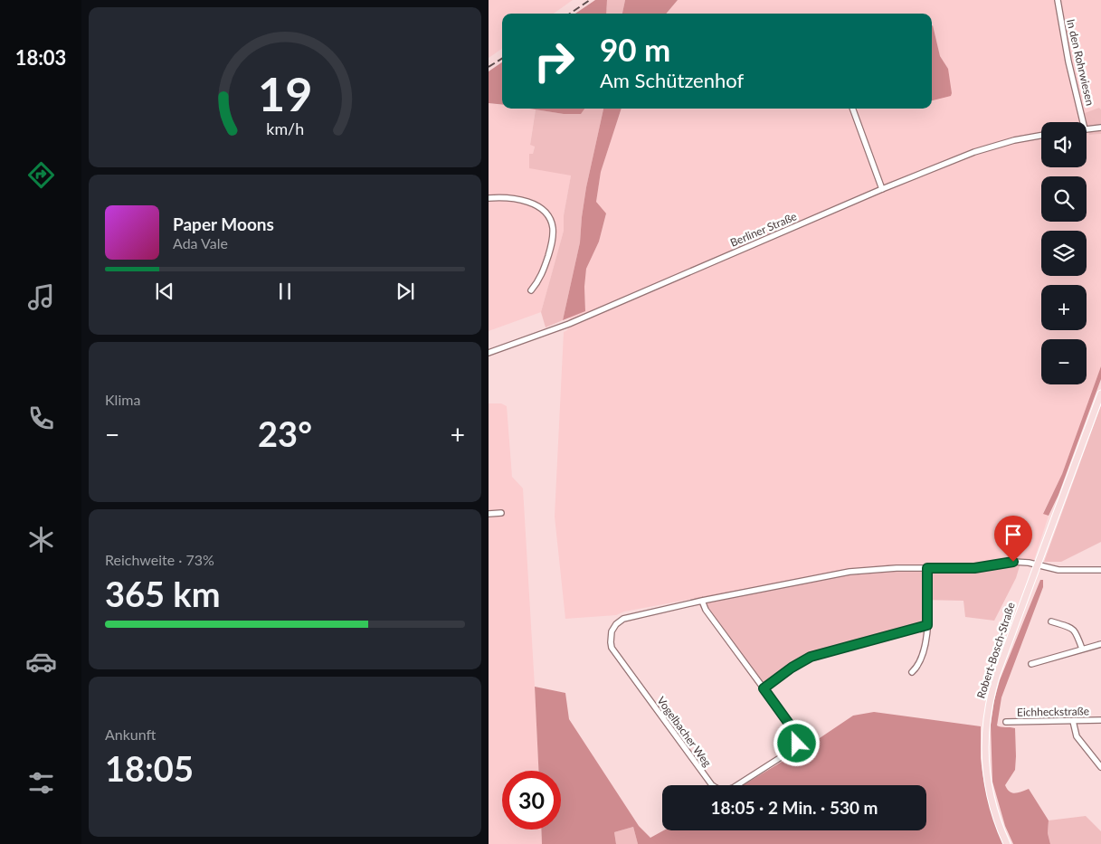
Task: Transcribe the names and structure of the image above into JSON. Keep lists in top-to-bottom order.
{
  "streets": {
    "main road": ["Robert-Bosch-Straße"],
    "street": [
      "In den Rohrwiesen",
      "Berliner Straße",
      "Eichheckstraße",
      "Vogelbacher Weg"
    ]
  },
  "crossings": [
    ["Robert-Bosch-Straße", "Vogelbacher Weg"]
  ],
  "page": {
    "tabs": "18:03",
    "turn": ["90 m", "Am Schützenhof"],
    "map_buttons": ["+", "−"],
    "song": ["Paper Moons", "Ada Vale"],
    "tile": [
      "Klima",
      ["Reichweite · 73%", "365 km"],
      ["Ankunft", "18:05"]
    ],
    "heat": ["−", "23°", "+"],
    "limit": "30",
    "trip": "18:05 · 2 Min. · 530 m",
    "gauge": ["19", "km/h"]
  }
}
